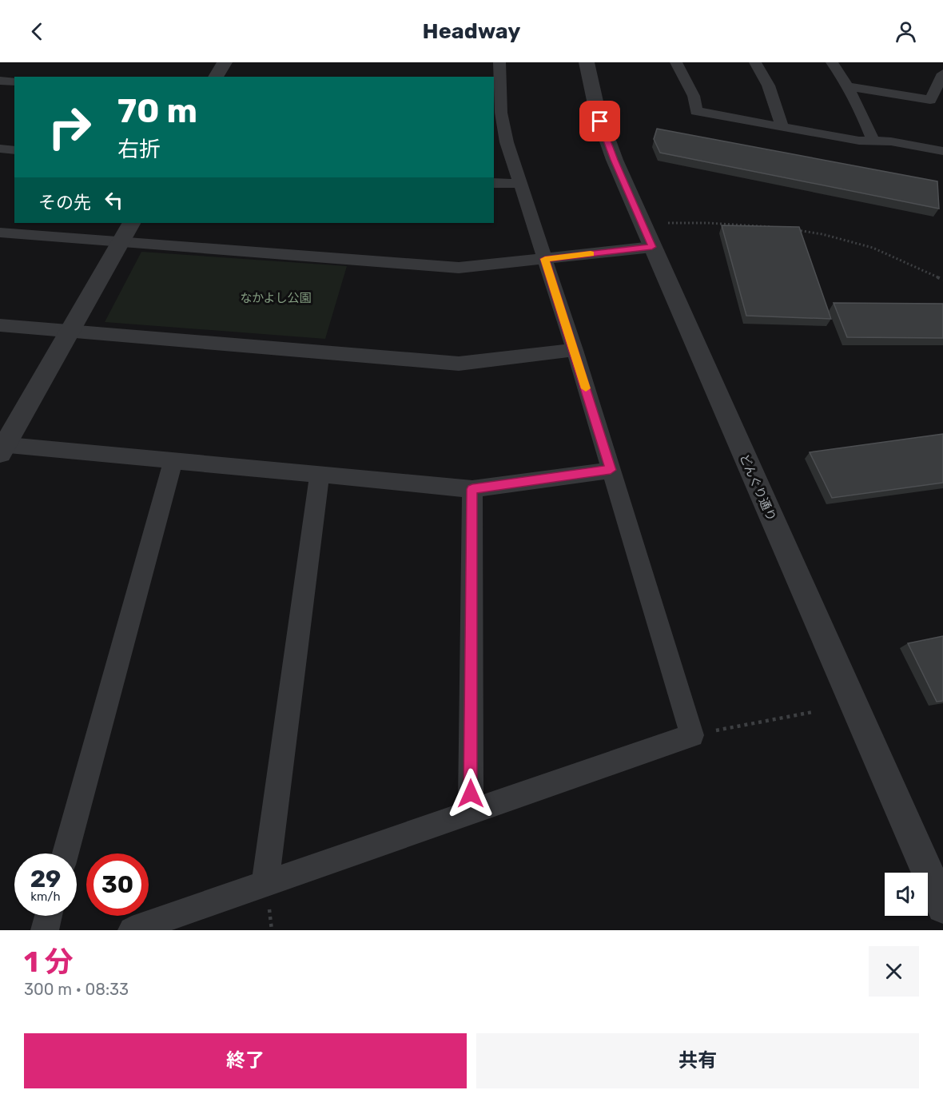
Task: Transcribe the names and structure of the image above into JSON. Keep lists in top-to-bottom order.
{
  "streets": {
    "street": ["どんぐり通り"]
  },
  "parks": ["なかよし公園"],
  "page": {
    "header": "Headway",
    "turn": ["70 m", "右折"],
    "then": "その先",
    "speed": "29 km/h",
    "limit": "30",
    "heading": ["1 分", "300 m · 08:33"],
    "buttons": ["終了", "共有"]
  }
}
